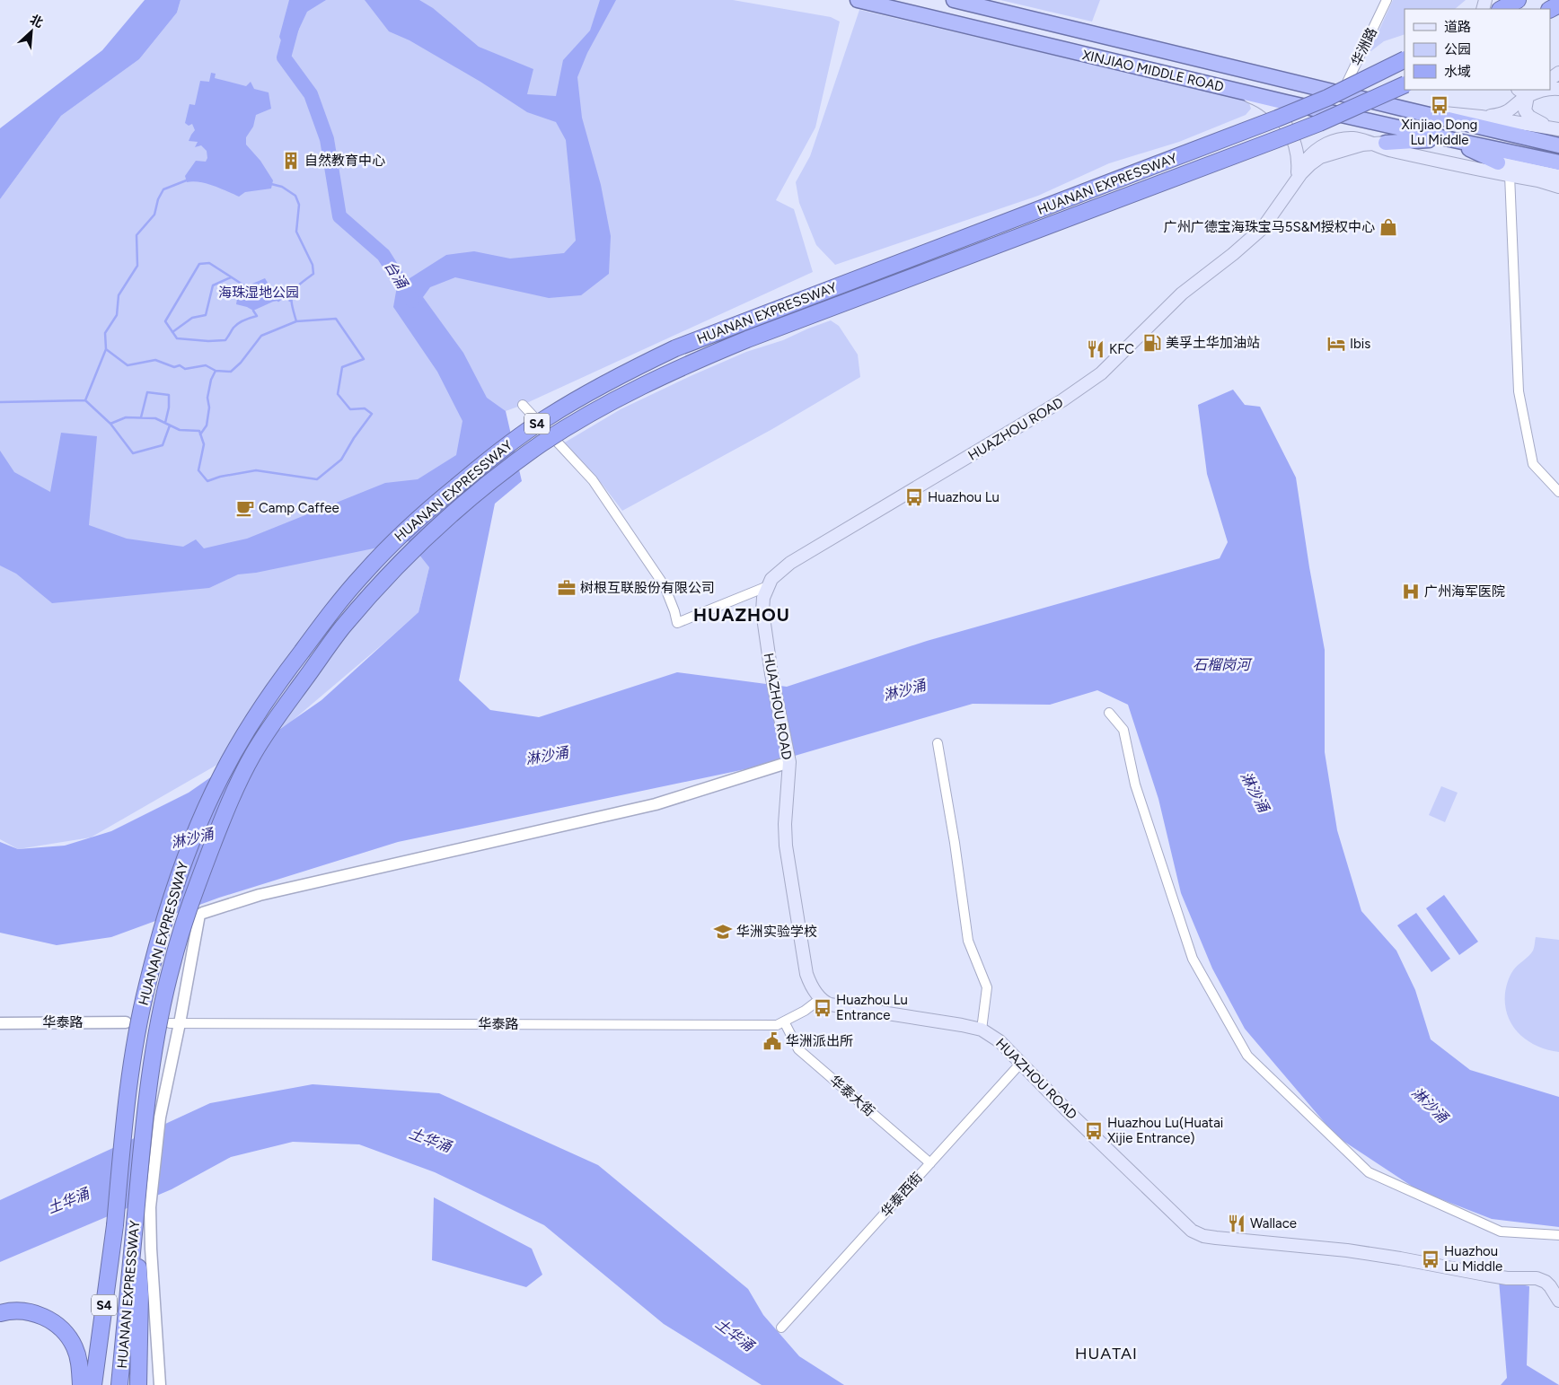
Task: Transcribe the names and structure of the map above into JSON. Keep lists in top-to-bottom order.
{
  "streets": {
    "highway": ["XINJIAO MIDDLE ROAD", "HUANAN EXPRESSWAY", "S4"],
    "main road": ["HUAZHOU ROAD"],
    "street": [
      "华洲路",
      "华泰路",
      "华泰大街",
      "华泰西街"
    ]
  },
  "crossings": [
    ["华洲路", "XINJIAO MIDDLE ROAD"],
    ["HUAZHOU ROAD", "华泰路"],
    ["HUAZHOU ROAD", "华泰西街"],
    ["华泰路", "华泰大街"],
    ["华泰大街", "华泰西街"]
  ],
  "districts": ["HUAZHOU", "HUATAI"],
  "water": [
    "台涌",
    "石榴岗河",
    "淋沙涌",
    "土华涌"
  ],
  "parks": ["海珠湿地公园"],
  "places": {
    "bus stop": [
      "Xinjiao Dong Lu Middle",
      "Huazhou Lu",
      "Huazhou Lu Entrance",
      "Huazhou Lu(Huatai Xijie Entrance)",
      "Huazhou Lu Middle"
    ],
    "building": ["自然教育中心"],
    "shop": ["广州广德宝海珠宝马5S&M授权中心"],
    "fuel station": ["美孚土华加油站"],
    "hotel": ["Ibis"],
    "restaurant": ["KFC", "Wallace"],
    "cafe": ["Camp Caffee"],
    "office": ["树根互联股份有限公司"],
    "hospital": ["广州海军医院"],
    "school or university": ["华洲实验学校"],
    "public building": ["华洲派出所"]
  },
  "legend": ["道路", "公园", "水域"],
  "north": "top right"
}
